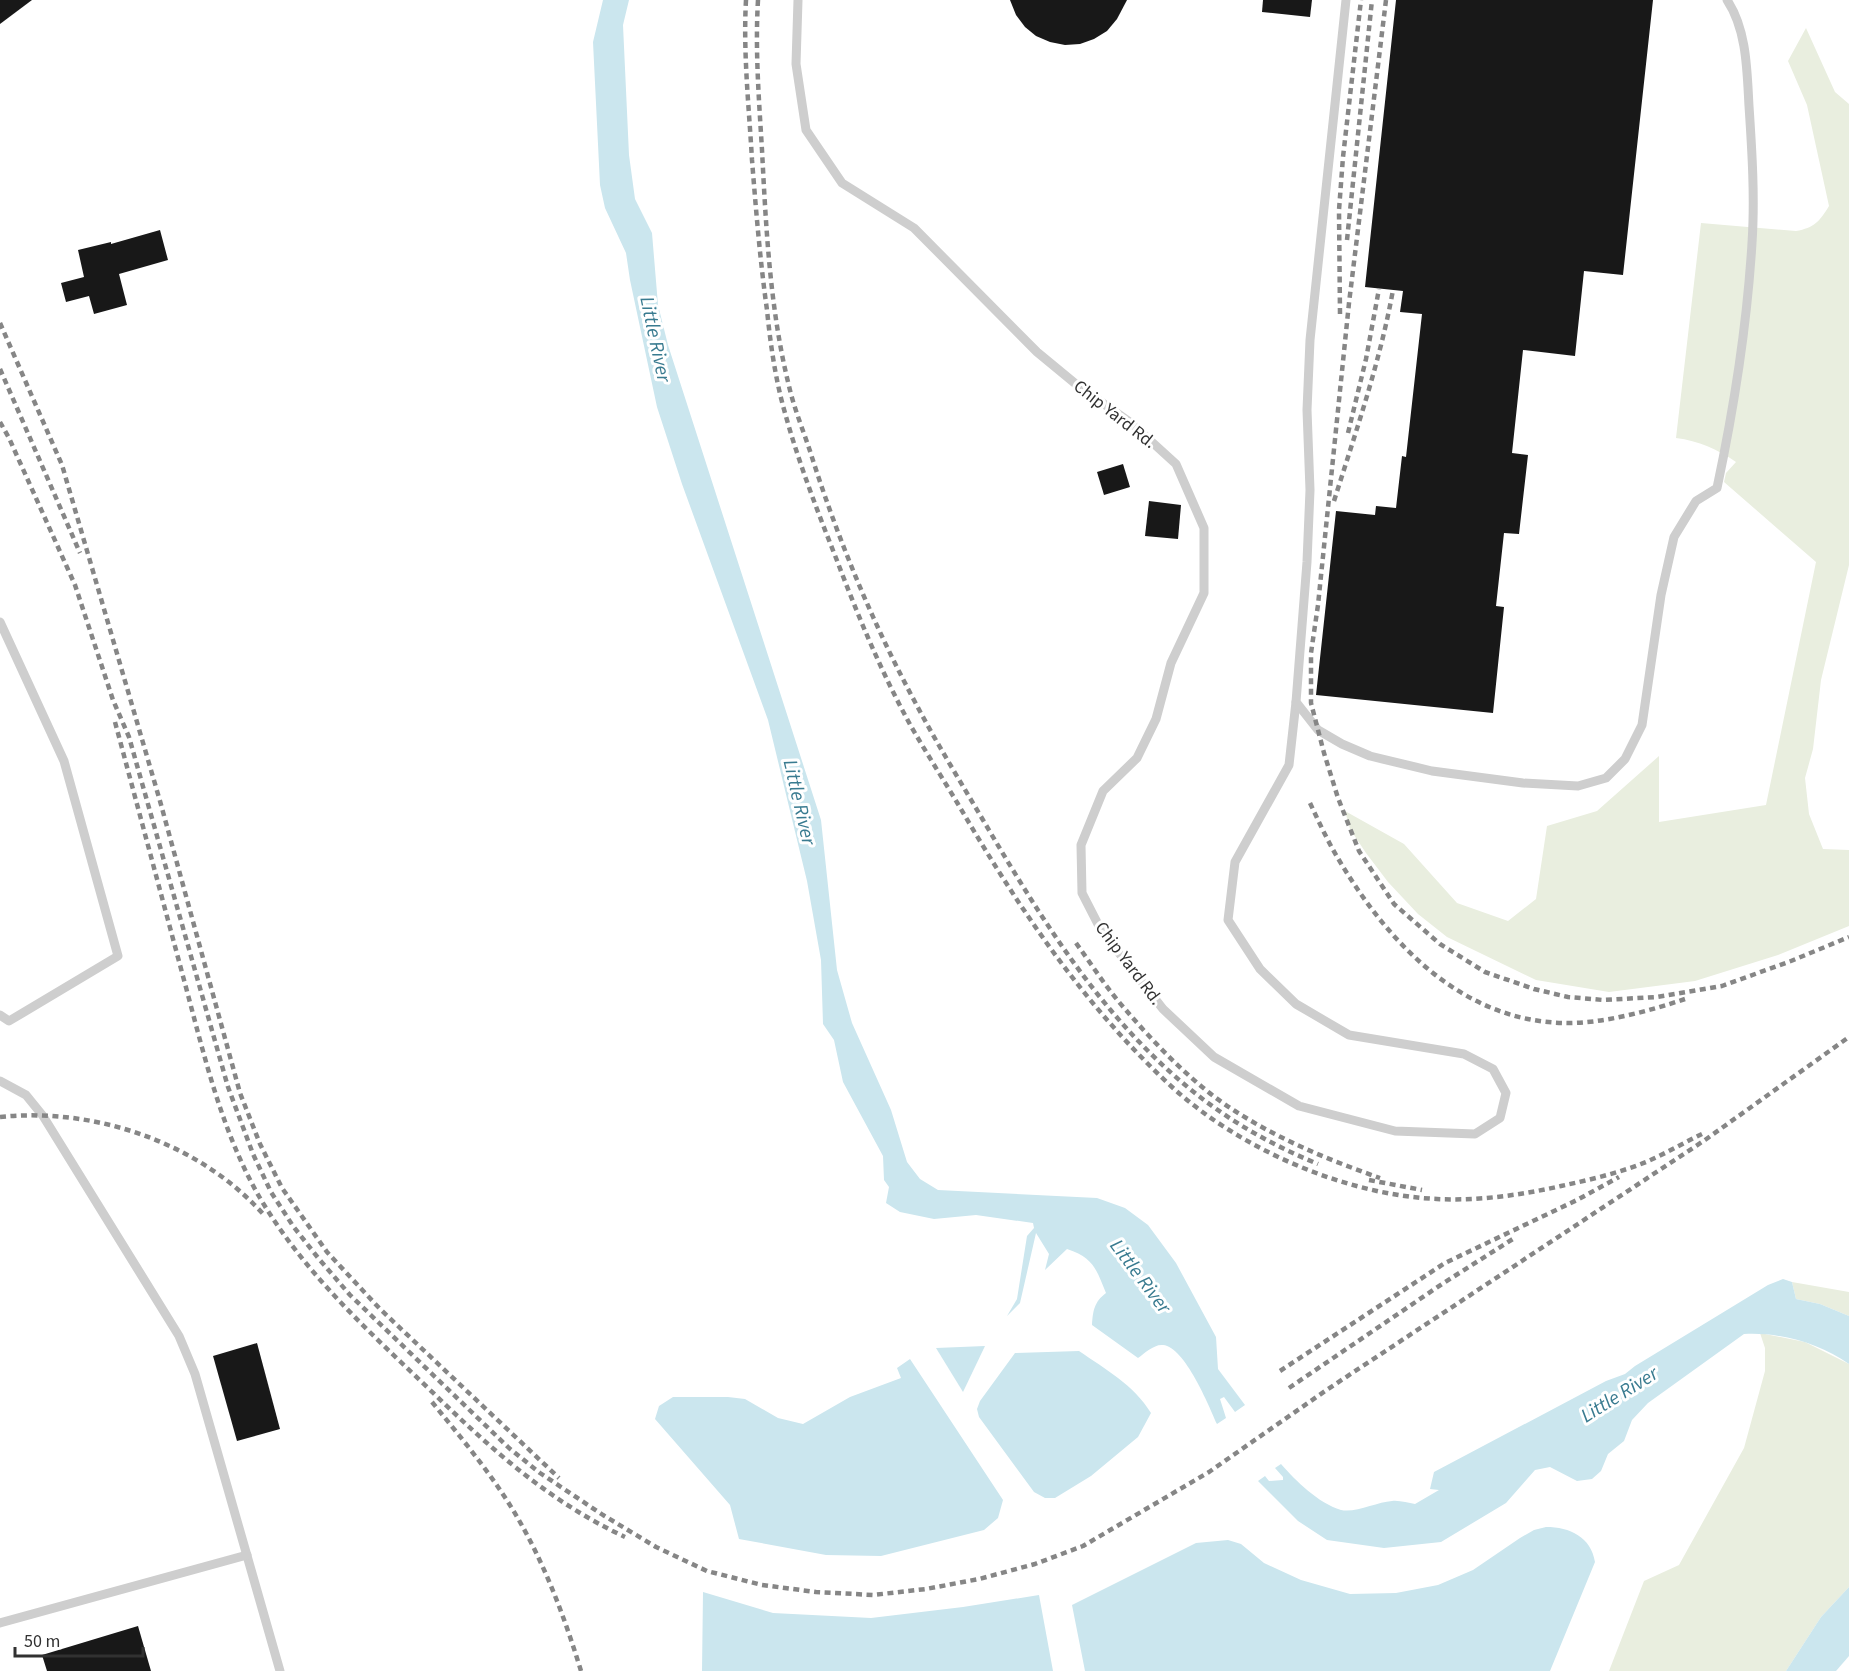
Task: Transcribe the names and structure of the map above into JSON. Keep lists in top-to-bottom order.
{
  "streets": {
    "lane": ["Chip Yard Rd."]
  },
  "water": ["Little River"],
  "scale_bar": "50 m"
}
